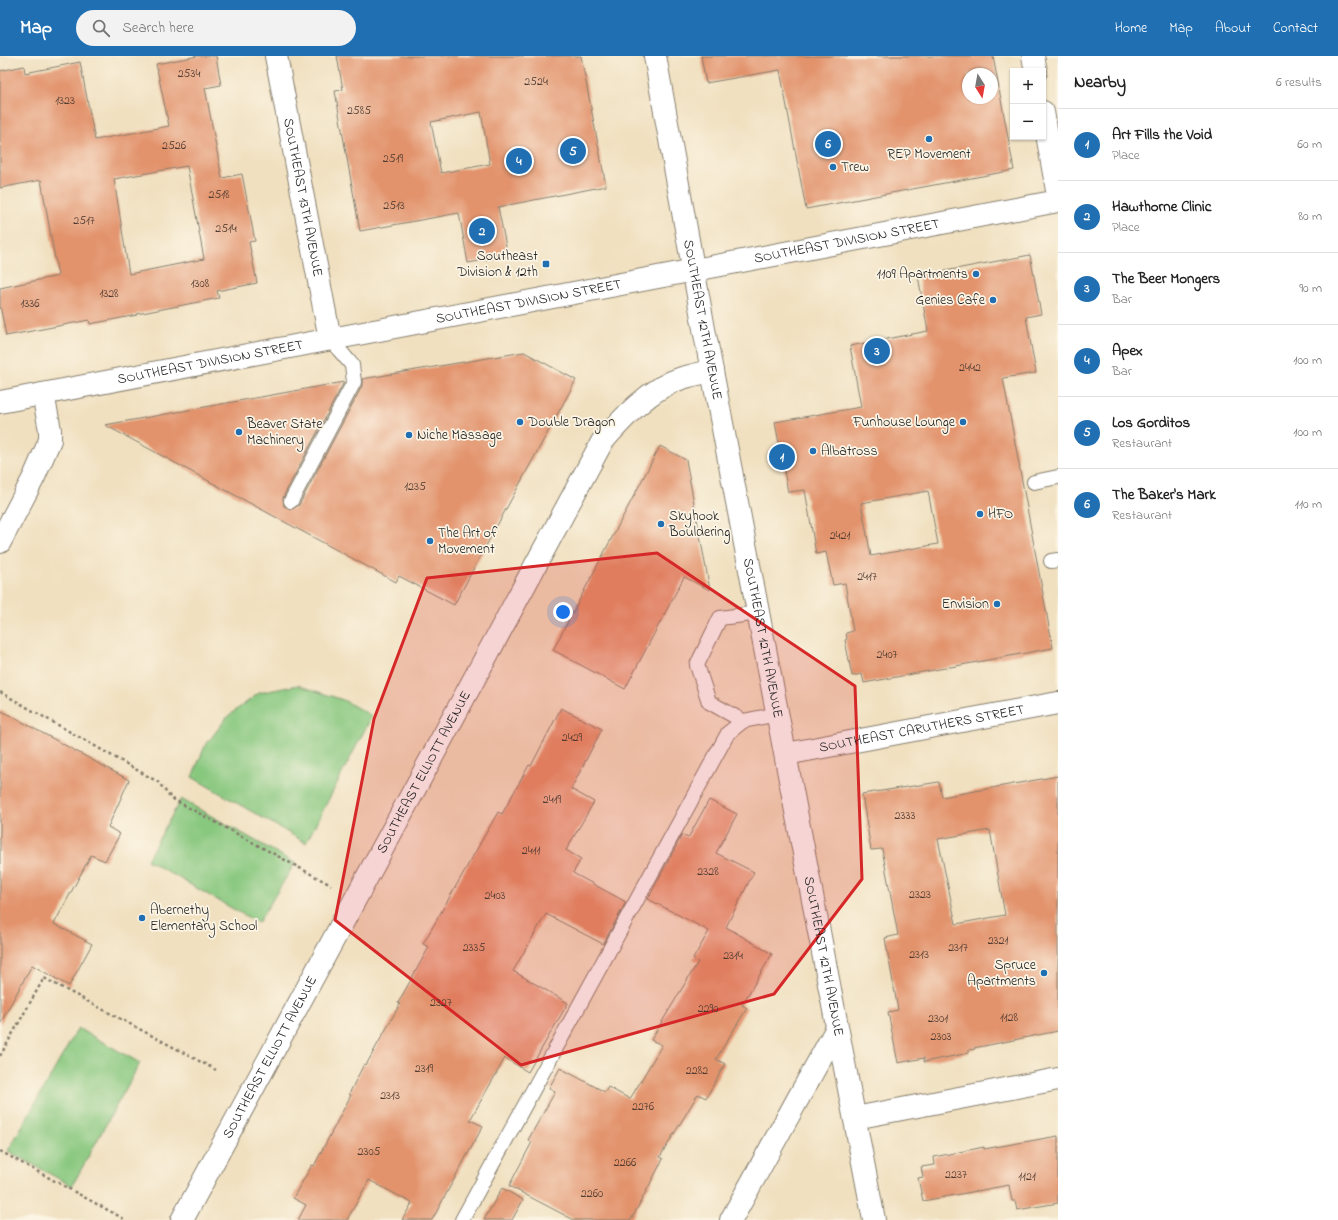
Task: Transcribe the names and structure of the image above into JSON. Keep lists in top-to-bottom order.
{
  "streets": {
    "main road": [
      "SOUTHEAST 13TH AVENUE",
      "SOUTHEAST DIVISION STREET",
      "SOUTHEAST 12TH AVENUE",
      "SOUTHEAST CARUTHERS STREET",
      "SOUTHEAST ELLIOTT AVENUE"
    ]
  },
  "crossings": [
    ["SOUTHEAST 13TH AVENUE", "SOUTHEAST DIVISION STREET"],
    ["SOUTHEAST DIVISION STREET", "SOUTHEAST 12TH AVENUE"],
    ["SOUTHEAST 12TH AVENUE", "SOUTHEAST CARUTHERS STREET"],
    ["SOUTHEAST 12TH AVENUE", "SOUTHEAST ELLIOTT AVENUE"]
  ],
  "places": {
    "other": [
      "REP Movement",
      "Trew",
      "1109 Apartments",
      "Genies Cafe",
      "Double Dragon",
      "Funhouse Lounge",
      "Beaver State Machinery",
      "Niche Massage",
      "Albatross",
      "HFO",
      "Skyhook Bouldering",
      "The Art of Movement",
      "Envision",
      "Abernethy Elementary School",
      "Spruce Apartments"
    ],
    "transit": ["Southeast Division & 12th"]
  },
  "house_numbers": [
    "2534",
    "2524",
    "1323",
    "2585",
    "2526",
    "2519",
    "2518",
    "2513",
    "2517",
    "2514",
    "1308",
    "1328",
    "1336",
    "2442",
    "1235",
    "2421",
    "2417",
    "2407",
    "2429",
    "2419",
    "2333",
    "2411",
    "2328",
    "2323",
    "2403",
    "2321",
    "2335",
    "2317",
    "2313",
    "2314",
    "2327",
    "2290",
    "1128",
    "2301",
    "2303",
    "2319",
    "2282",
    "2313",
    "2276",
    "2305",
    "2266",
    "2237",
    "1121",
    "2260"
  ],
  "north": "bottom",
  "page": {
    "header": "Map",
    "search": "Search here",
    "nav": [
      "Home",
      "Map",
      "About",
      "Contact"
    ],
    "heading": ["Nearby", "6 results"],
    "map_buttons": ["+", "−"],
    "list": [
      {
        "mark": "1",
        "name": "Art Fills the Void",
        "note": "Place",
        "value": "60 m"
      },
      {
        "mark": "2",
        "name": "Hawthorne Clinic",
        "note": "Place",
        "value": "80 m"
      },
      {
        "mark": "3",
        "name": "The Beer Mongers",
        "note": "Bar",
        "value": "90 m"
      },
      {
        "mark": "4",
        "name": "Apex",
        "note": "Bar",
        "value": "100 m"
      },
      {
        "mark": "5",
        "name": "Los Gorditos",
        "note": "Restaurant",
        "value": "100 m"
      },
      {
        "mark": "6",
        "name": "The Baker's Mark",
        "note": "Restaurant",
        "value": "110 m"
      }
    ],
    "pins": [
      "6",
      "5",
      "4",
      "2",
      "3",
      "1"
    ]
  }
}
